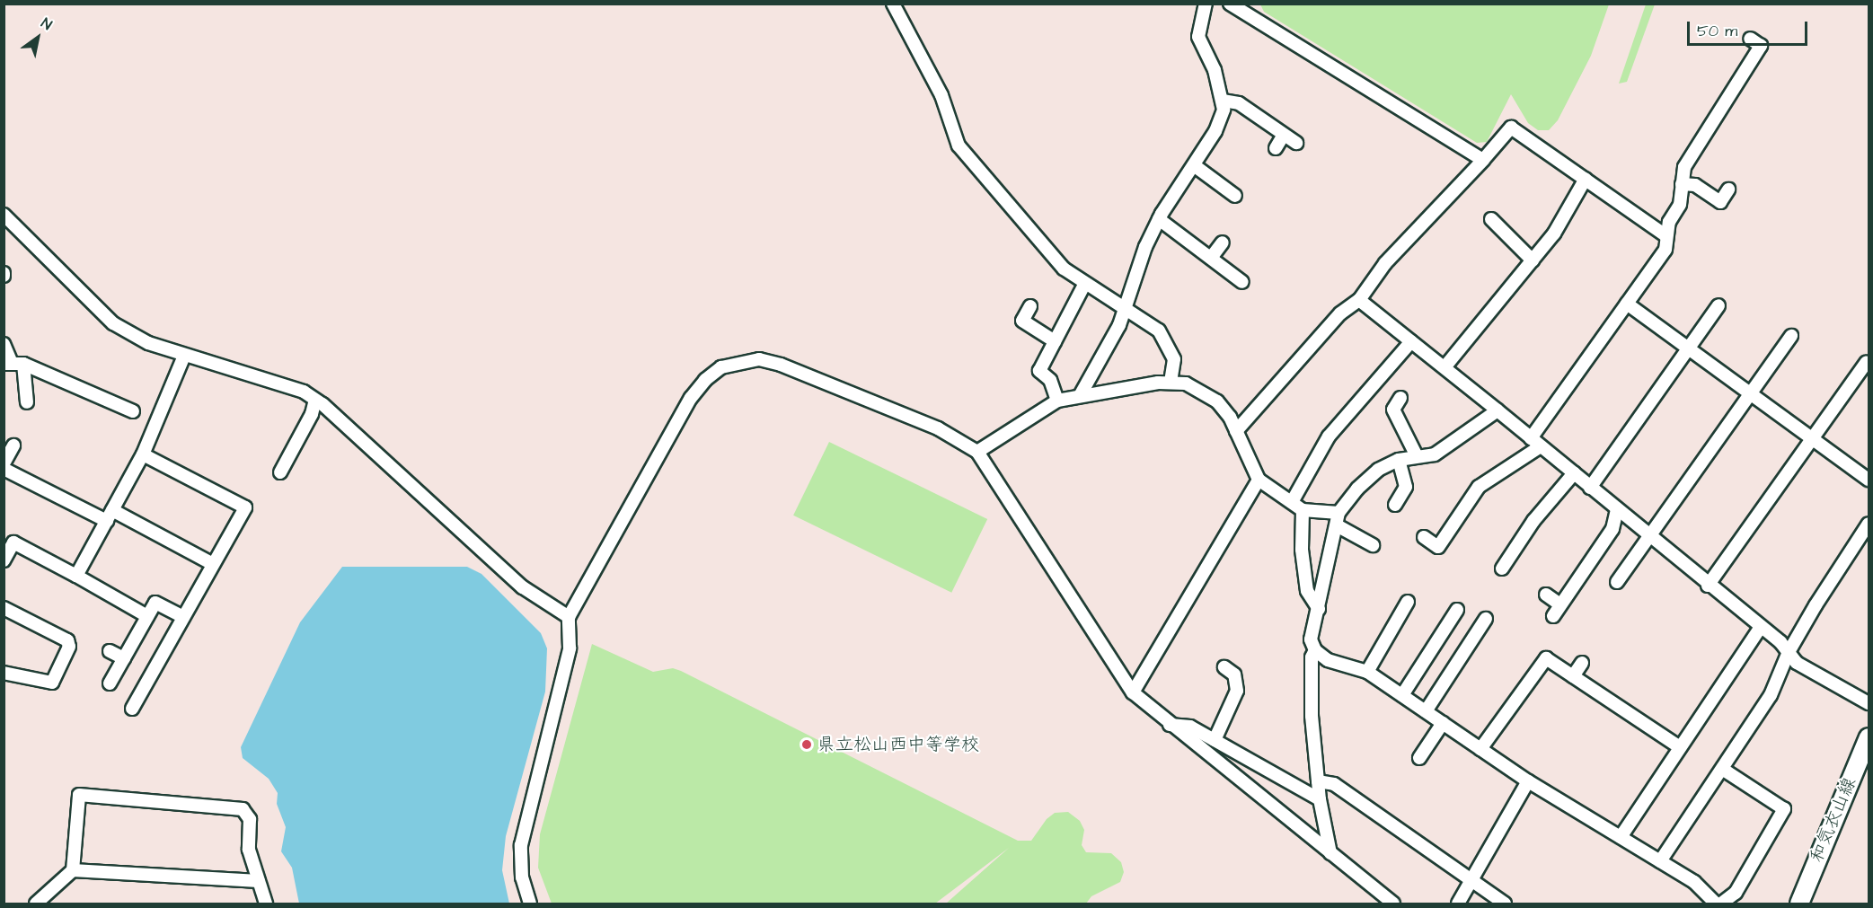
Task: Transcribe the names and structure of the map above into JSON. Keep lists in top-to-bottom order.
{
  "streets": {
    "main road": ["和気衣山線"]
  },
  "places": ["県立松山西中等学校"],
  "scale_bar": "50 m",
  "north": "top right"
}
